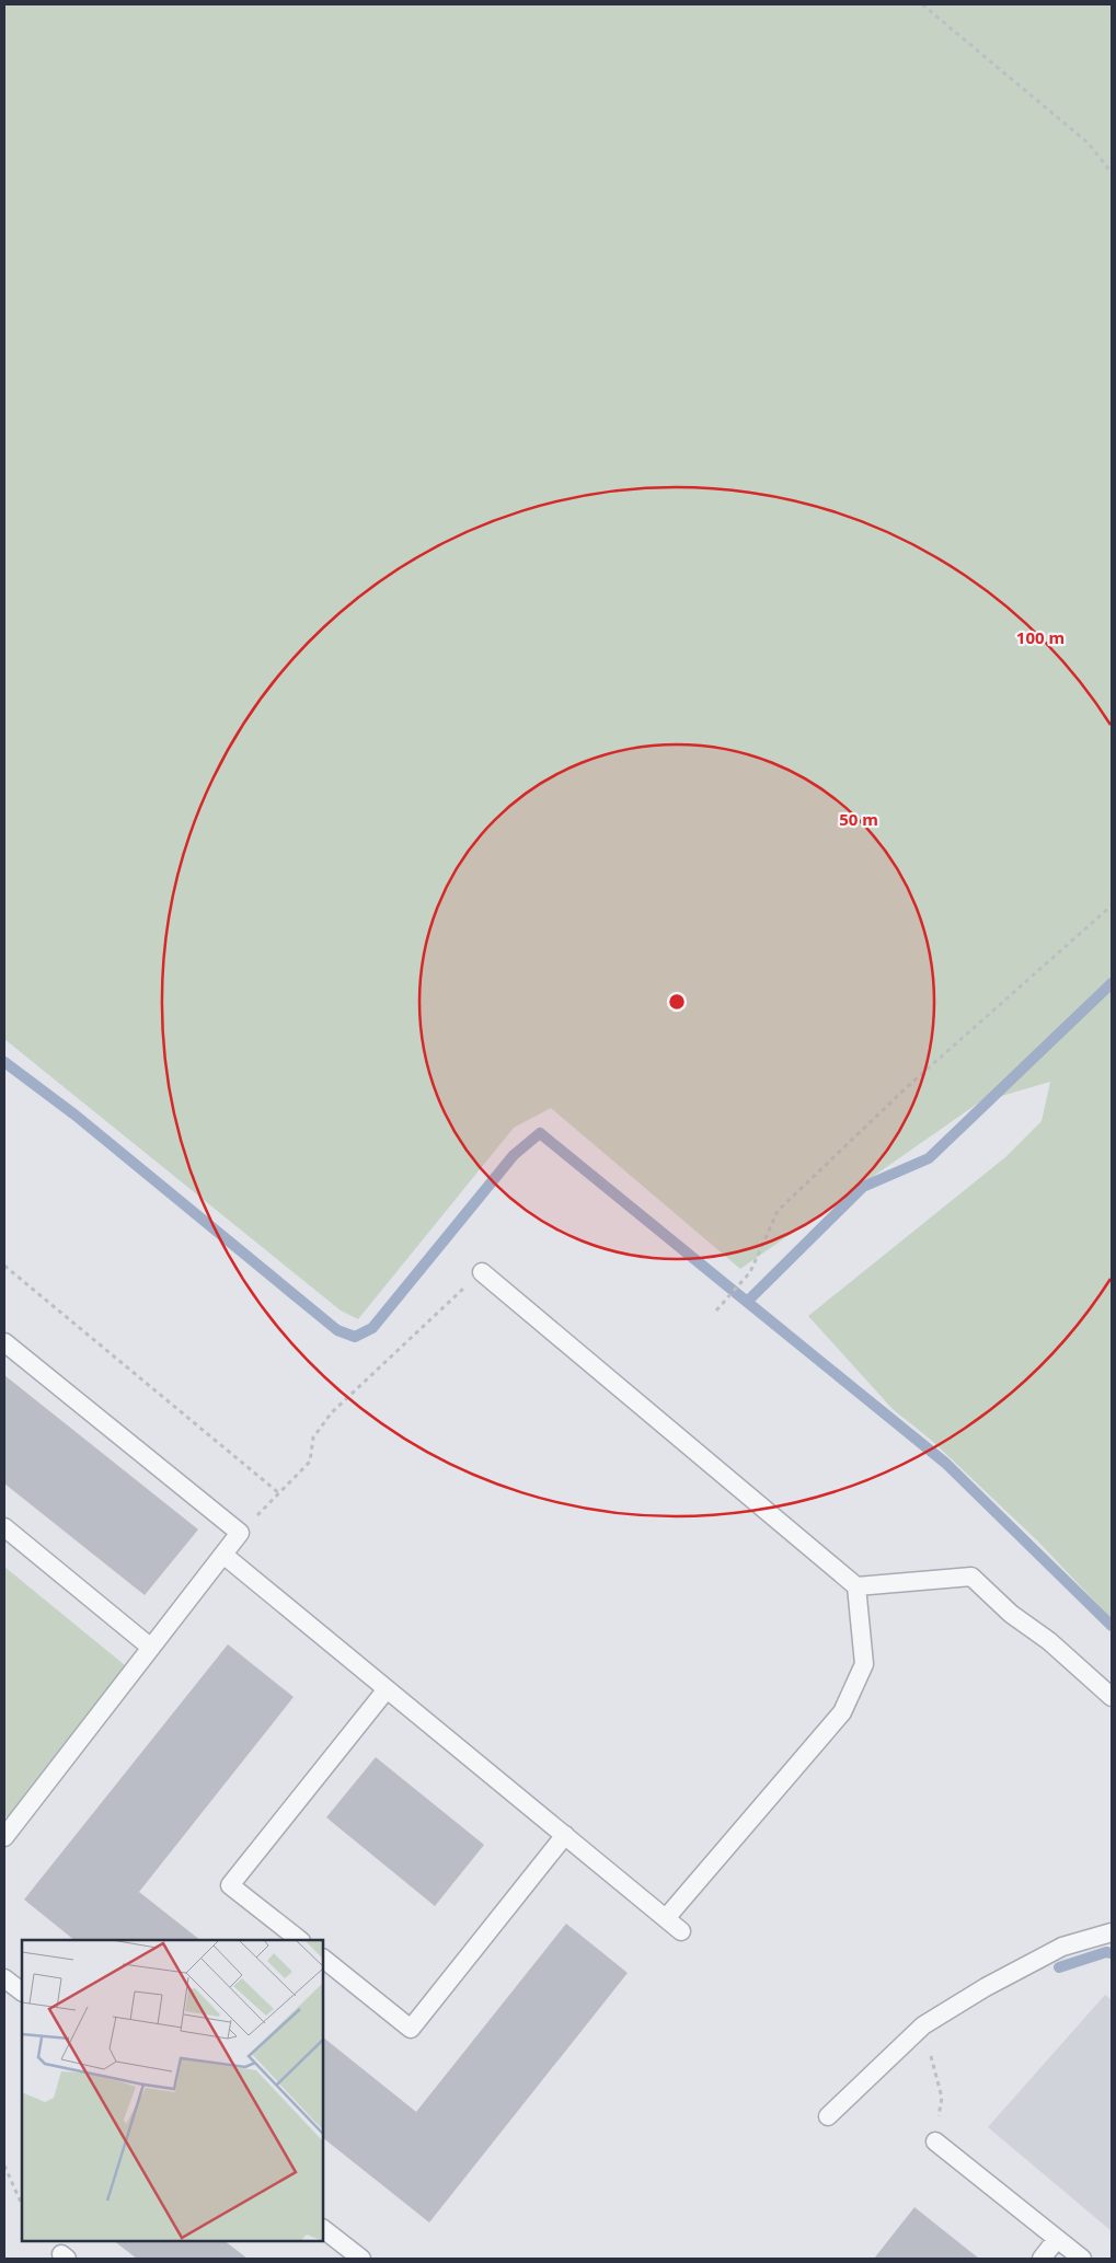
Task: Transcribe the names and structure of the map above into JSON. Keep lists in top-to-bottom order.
{
  "rings": ["100 m", "50 m"]
}
